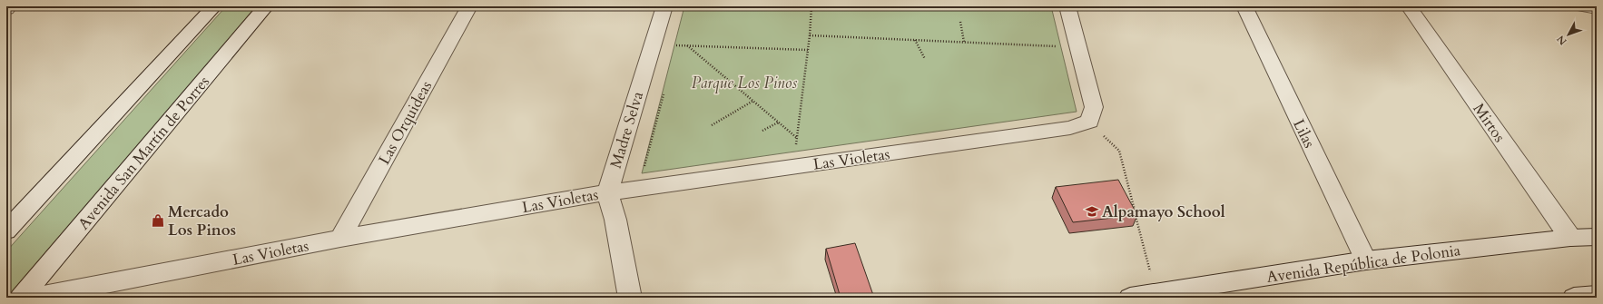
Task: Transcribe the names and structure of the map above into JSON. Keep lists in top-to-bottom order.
{
  "streets": {
    "street": [
      "Las Orquideas",
      "Mirtos",
      "Madre Selva",
      "Lilas",
      "Avenida San Martín de Porres",
      "Las Violetas",
      "Avenida República de Polonia"
    ]
  },
  "crossings": [
    ["Las Orquideas", "Las Violetas"],
    ["Mirtos", "Avenida República de Polonia"],
    ["Madre Selva", "Las Violetas"],
    ["Lilas", "Avenida República de Polonia"]
  ],
  "parks": ["Parque Los Pinos"],
  "places": {
    "school or university": ["Alpamayo School"],
    "shop": ["Mercado Los Pinos"]
  },
  "north": "bottom left"
}
